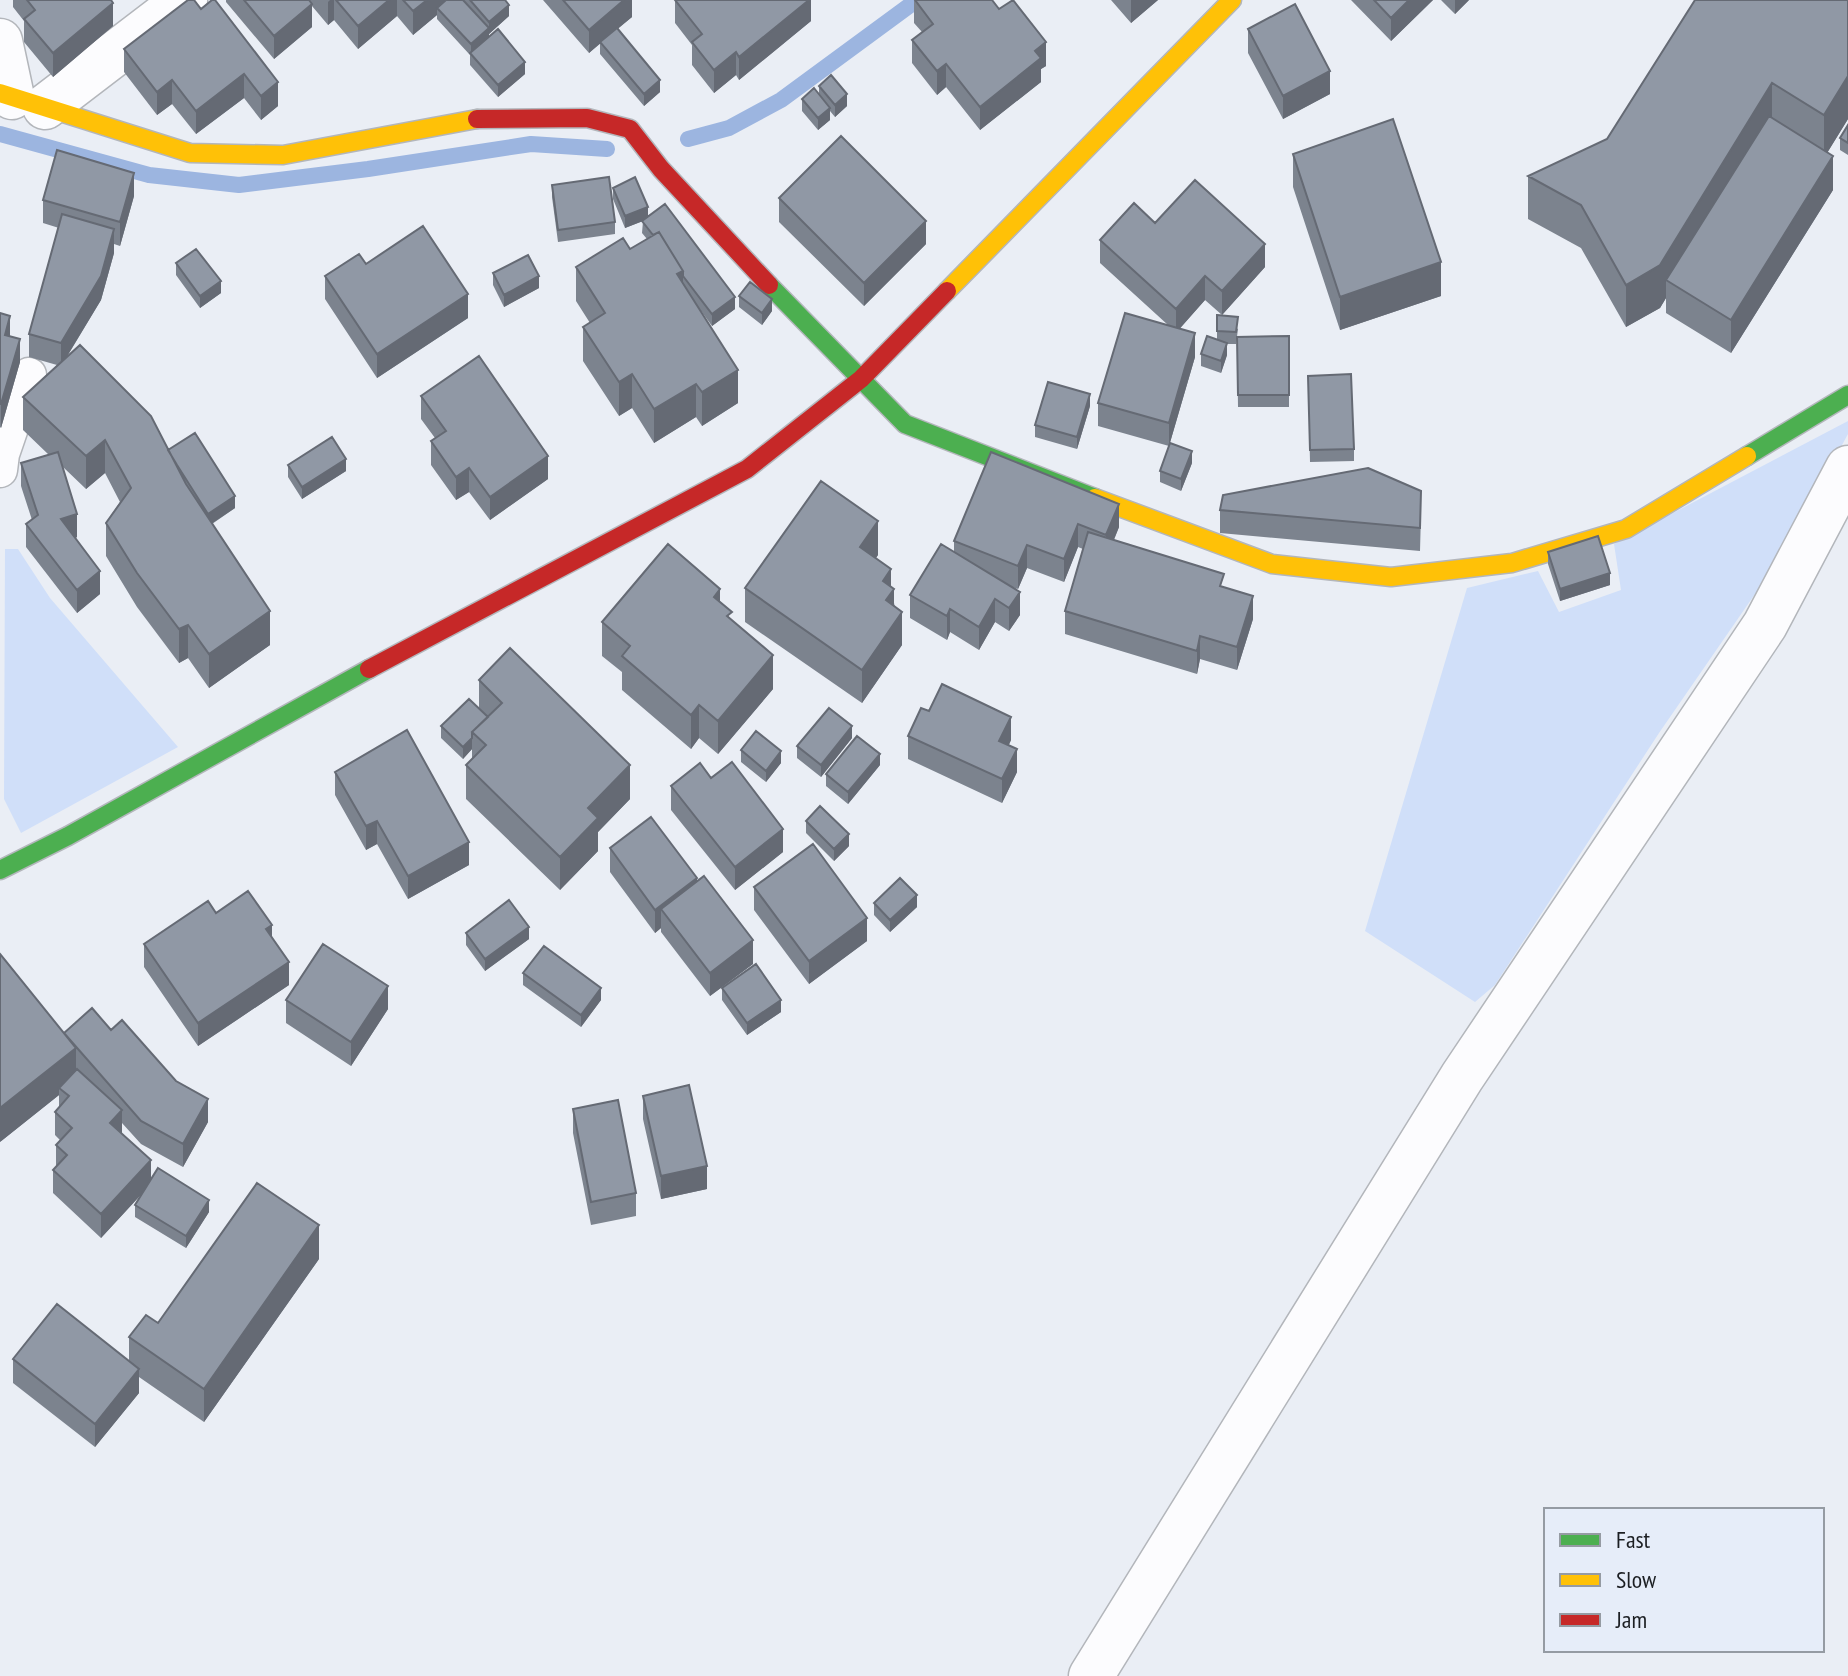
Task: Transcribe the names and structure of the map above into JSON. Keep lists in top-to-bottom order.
{
  "legend": ["Fast", "Slow", "Jam"]
}
